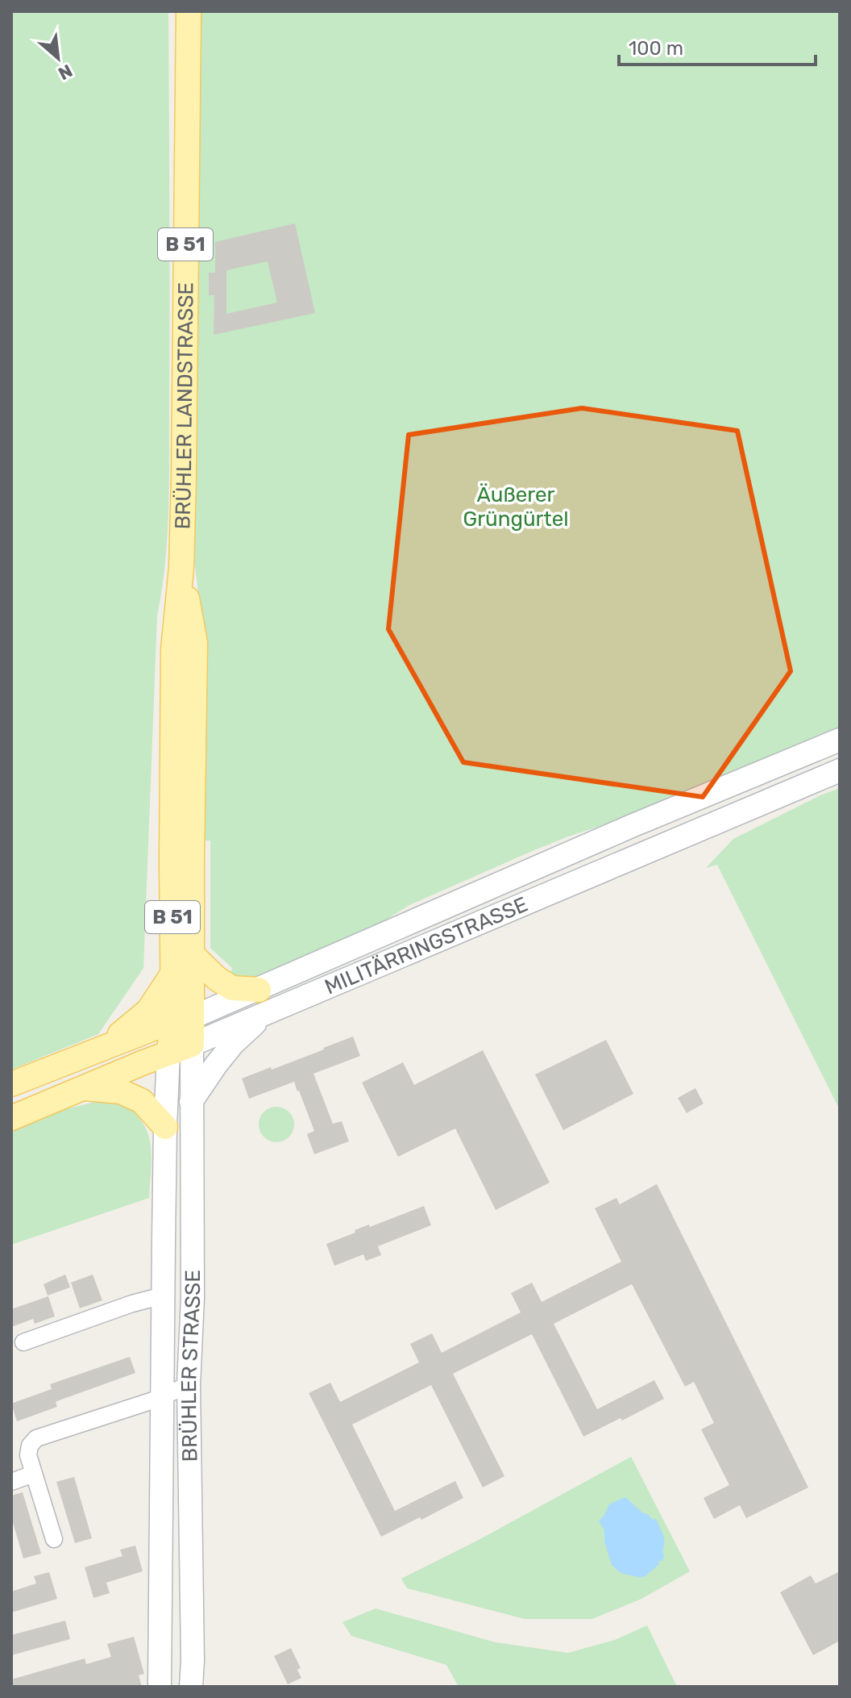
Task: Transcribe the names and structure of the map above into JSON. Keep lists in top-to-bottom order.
{
  "streets": {
    "main road": [
      "B 51",
      "BRÜHLER LANDSTRASSE",
      "MILITÄRRINGSTRASSE",
      "BRÜHLER STRASSE"
    ]
  },
  "crossings": [
    ["B 51", "BRÜHLER LANDSTRASSE"],
    ["B 51", "MILITÄRRINGSTRASSE"],
    ["BRÜHLER LANDSTRASSE", "MILITÄRRINGSTRASSE"],
    ["BRÜHLER LANDSTRASSE", "BRÜHLER STRASSE"],
    ["MILITÄRRINGSTRASSE", "BRÜHLER STRASSE"]
  ],
  "parks": ["Äußerer Grüngürtel"],
  "scale_bar": "100 m",
  "north": "bottom right"
}
